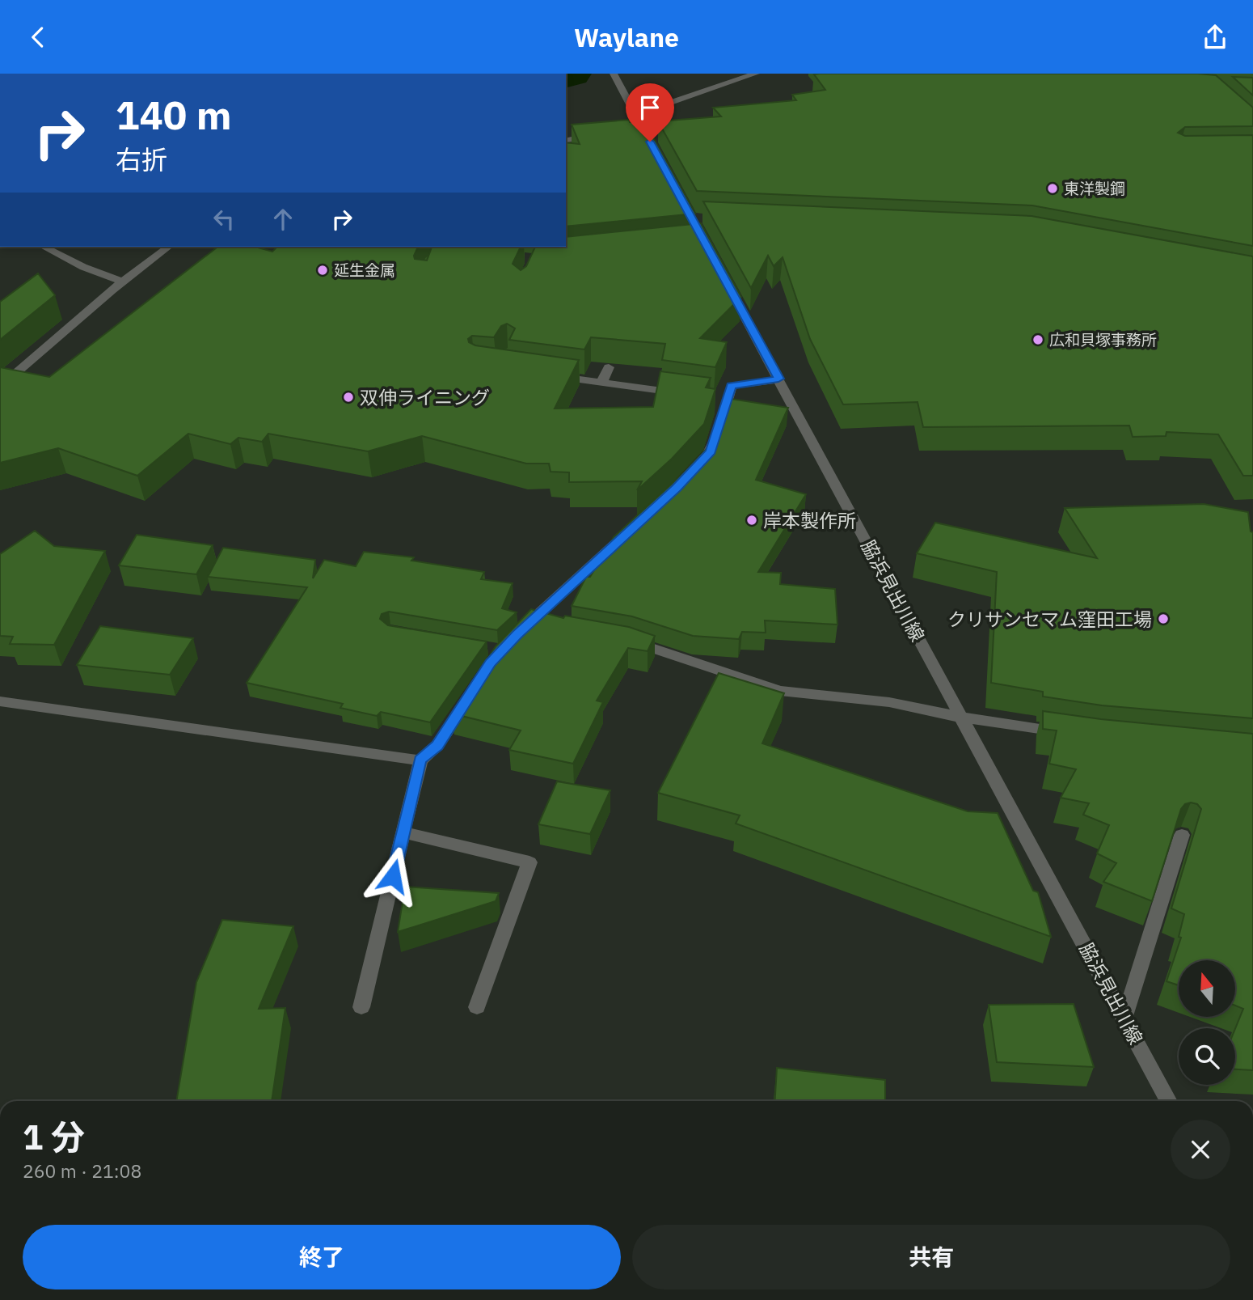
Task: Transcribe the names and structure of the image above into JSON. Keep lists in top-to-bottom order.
{
  "streets": {
    "street": ["脇浜見出川線"]
  },
  "places": [
    "東洋製鋼",
    "延生金属",
    "広和貝塚事務所",
    "双伸ライニング",
    "岸本製作所",
    "クリサンセマム窪田工場"
  ],
  "north": "top",
  "page": {
    "header": "Waylane",
    "turn": ["140 m", "右折"],
    "heading": ["1 分", "260 m · 21:08"],
    "buttons": ["終了", "共有"]
  }
}
